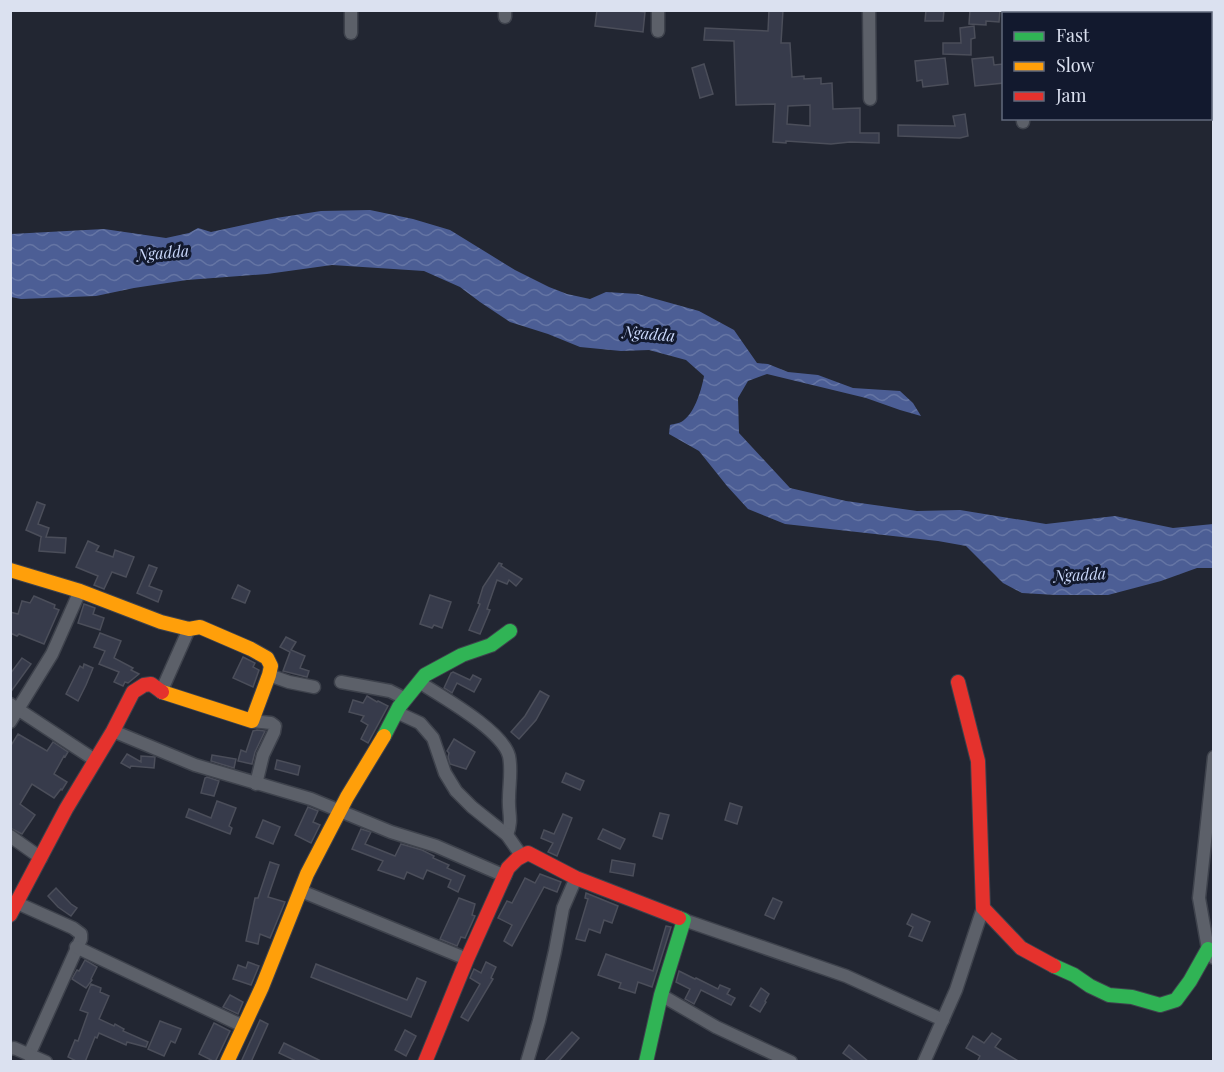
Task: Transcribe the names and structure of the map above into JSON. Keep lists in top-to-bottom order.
{
  "water": ["Ngadda"],
  "legend": ["Fast", "Slow", "Jam"]
}
